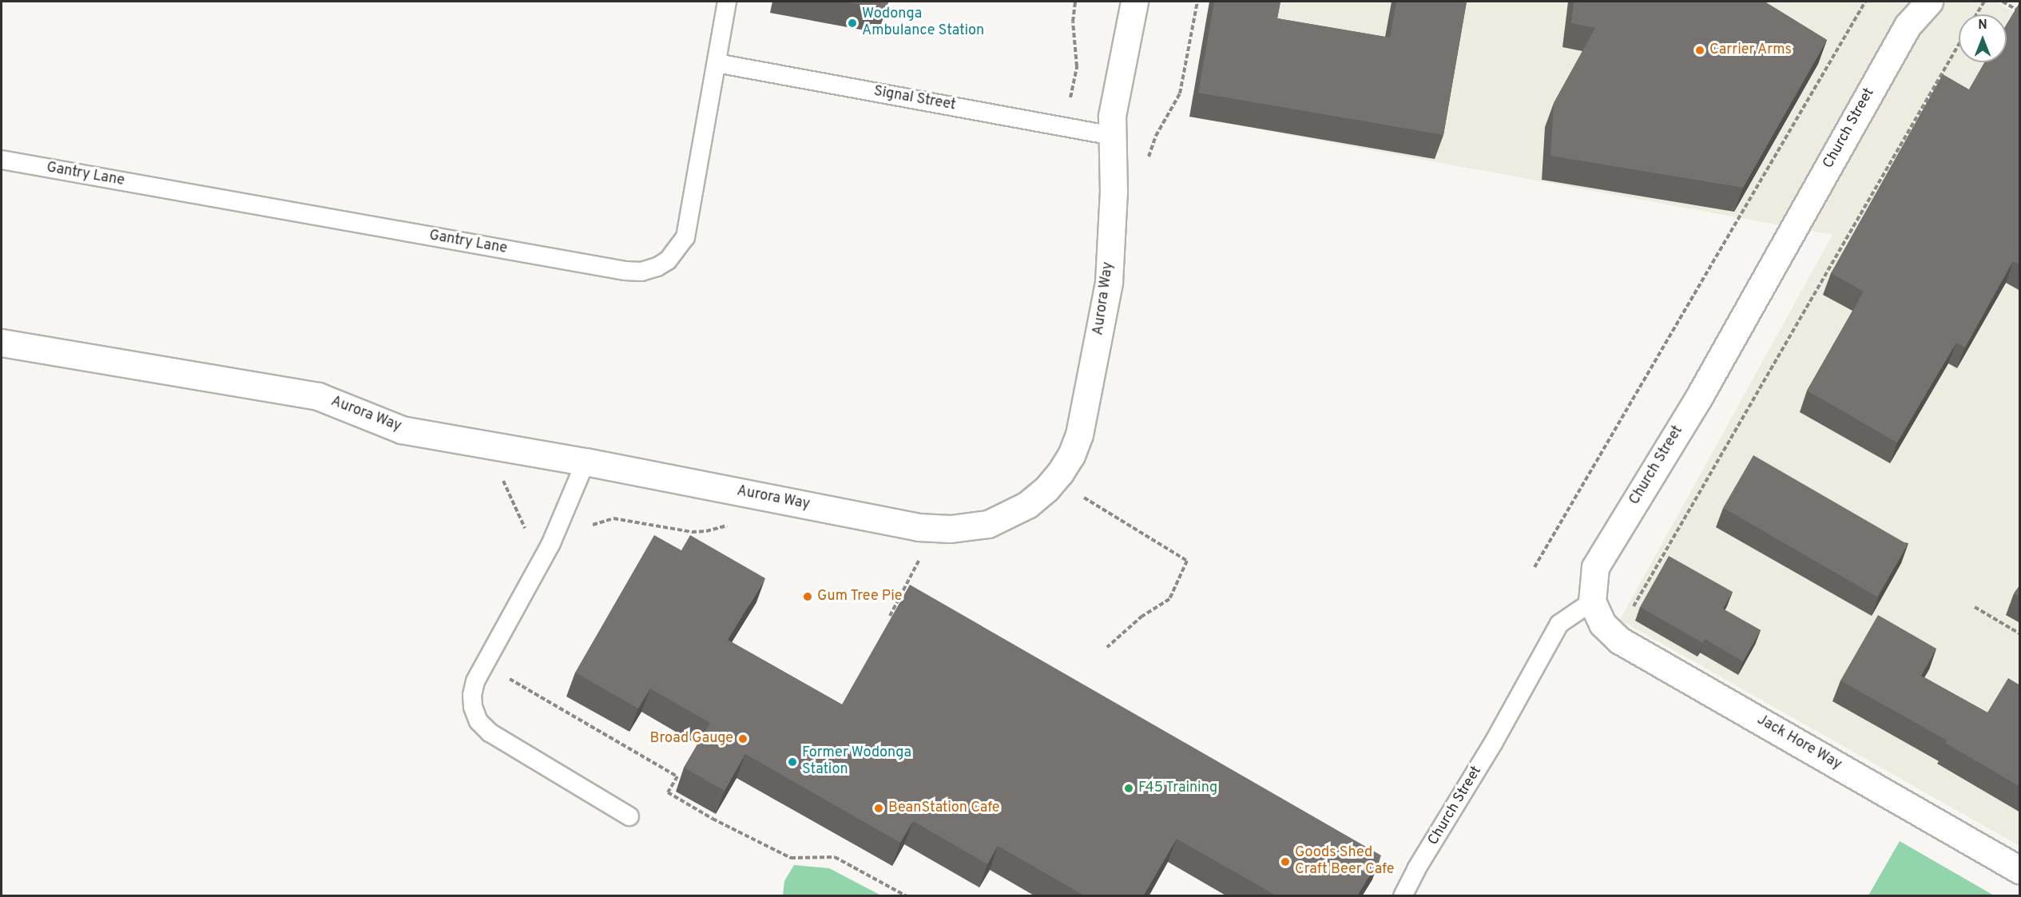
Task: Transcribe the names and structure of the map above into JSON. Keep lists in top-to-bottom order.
{
  "streets": {
    "street": ["Church Street", "Aurora Way", "Jack Hore Way"],
    "lane": ["Signal Street", "Gantry Lane"]
  },
  "crossings": [
    ["Signal Street", "Gantry Lane"],
    ["Signal Street", "Aurora Way"],
    ["Church Street", "Jack Hore Way"]
  ],
  "places": [
    "Wodonga Ambulance Station",
    "Carrier Arms",
    "Gum Tree Pie",
    "Broad Gauge",
    "Former Wodonga Station",
    "F45 Training",
    "BeanStation Cafe",
    "Goods Shed Craft Beer Cafe"
  ],
  "north": "top"
}
